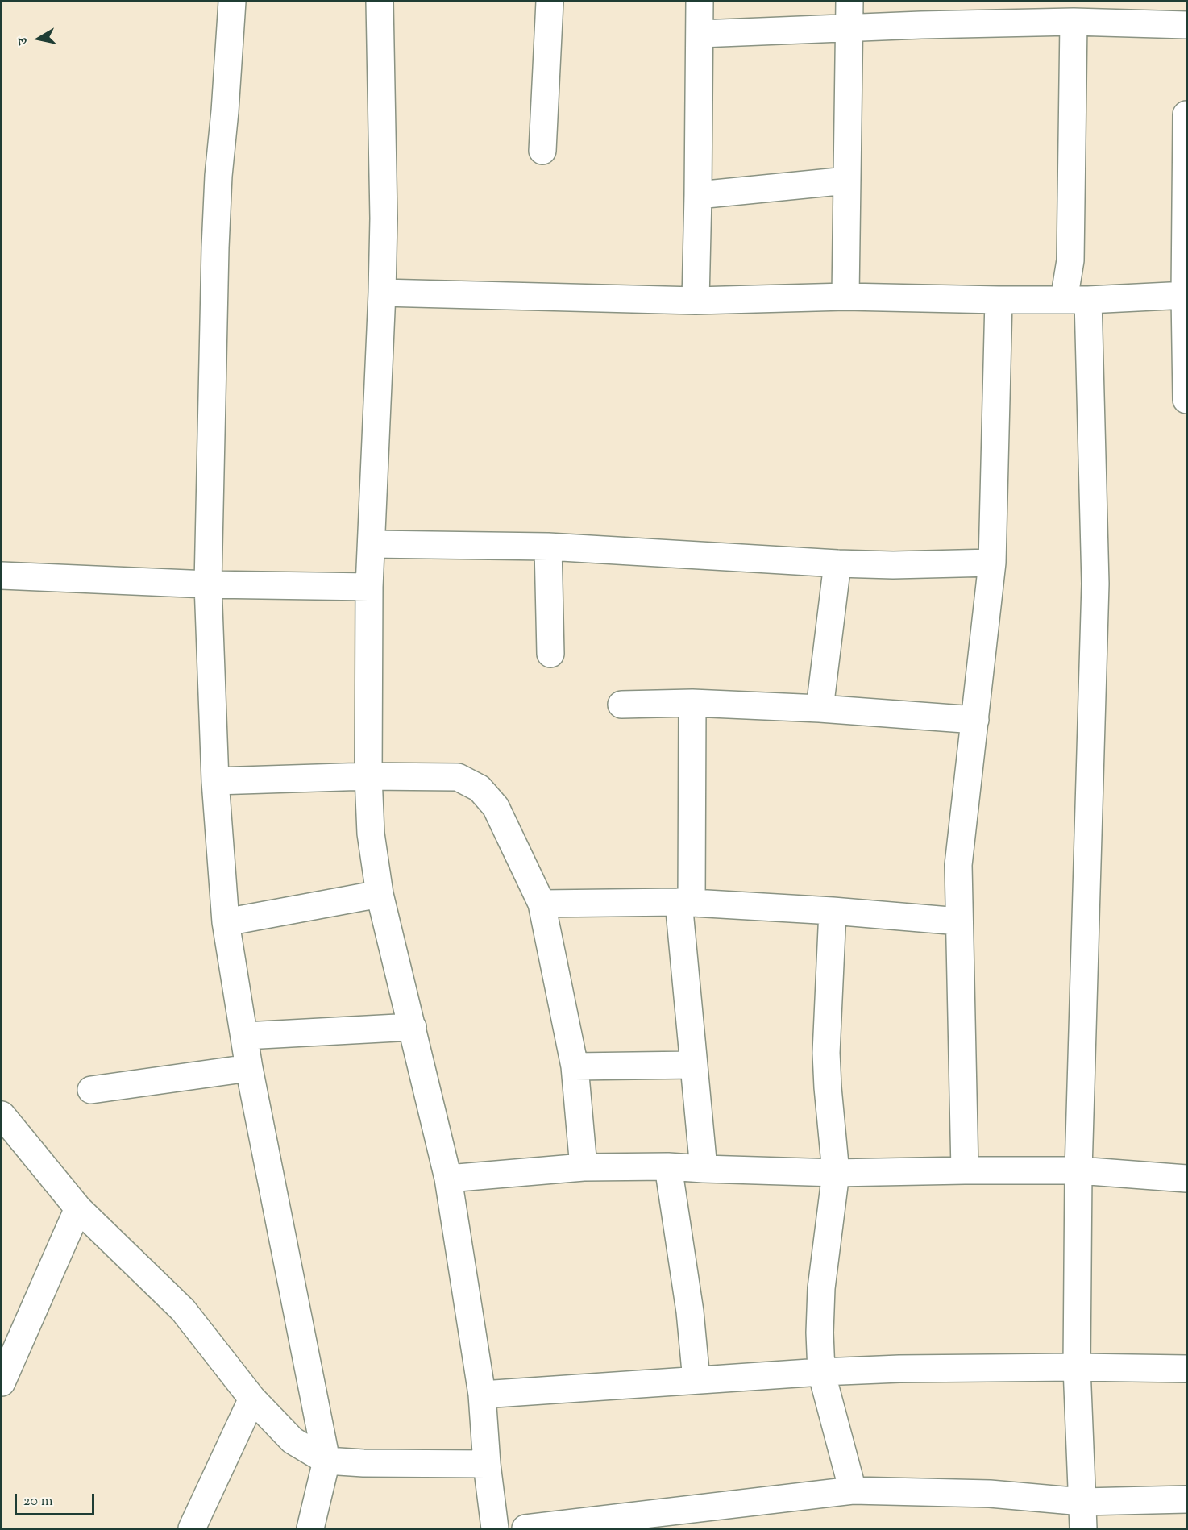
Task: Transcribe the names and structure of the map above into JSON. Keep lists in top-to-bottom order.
{
  "scale_bar": "20 m",
  "north": "left"
}
